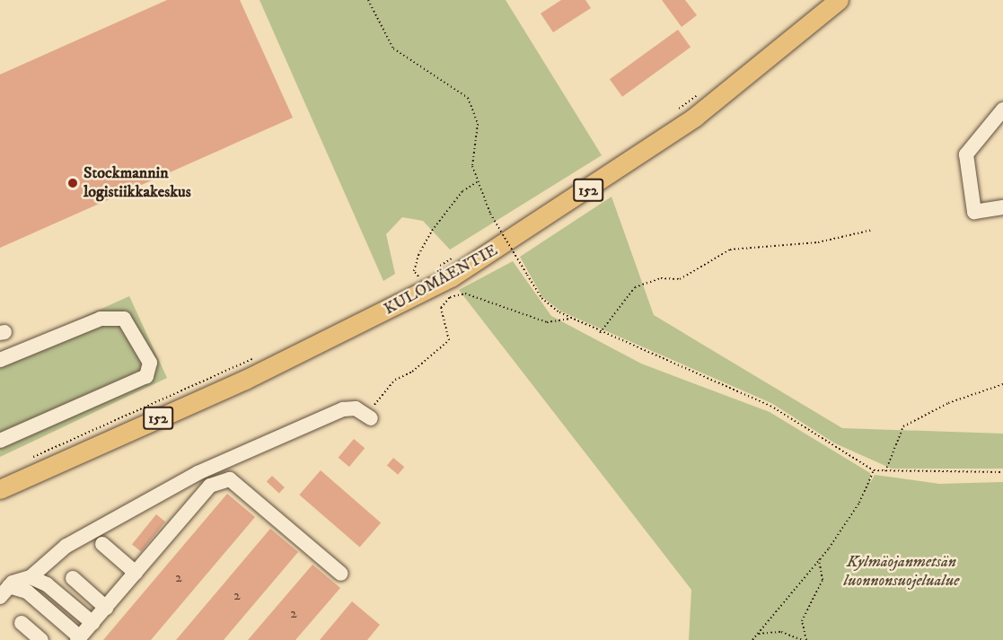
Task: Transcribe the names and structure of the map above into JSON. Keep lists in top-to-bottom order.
{
  "streets": {
    "main road": ["152", "KULOMÄENTIE"]
  },
  "parks": ["Kylmäojanmetsän luonnonsuojelualue"],
  "places": ["Stockmannin logistiikkakeskus"],
  "house_numbers": ["2", "2", "2"]
}
